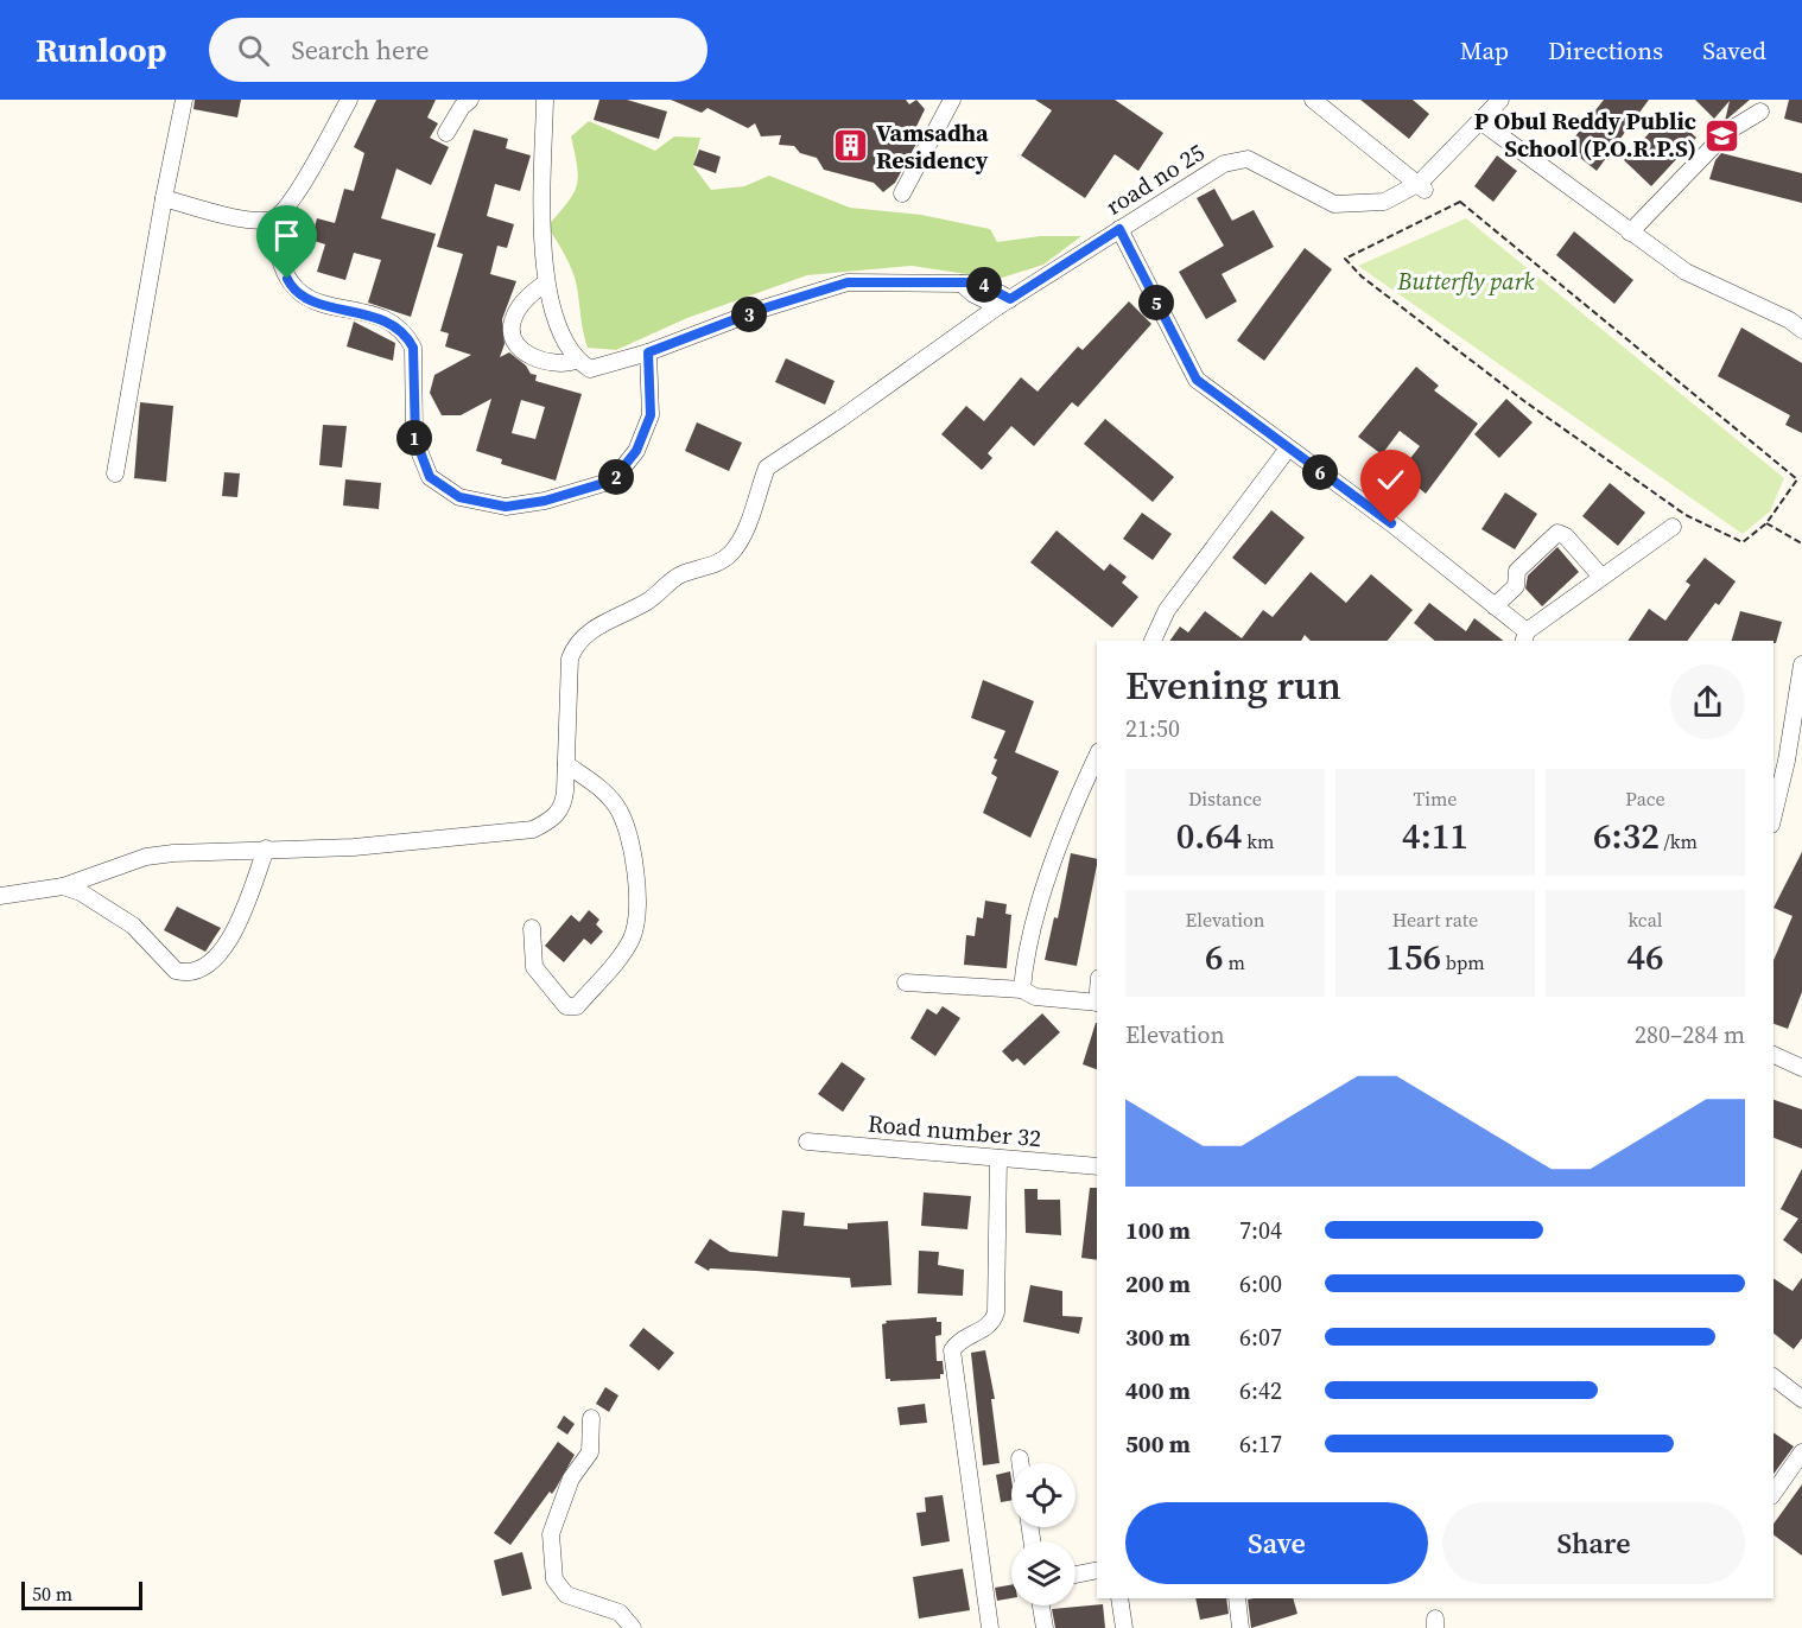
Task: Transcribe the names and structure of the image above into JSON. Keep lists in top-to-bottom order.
{
  "streets": {
    "street": ["road no 25", "Road number 32"]
  },
  "parks": ["Butterfly park"],
  "places": {
    "school or university": ["P Obul Reddy Public School (P.O.R.P.S)"],
    "building": ["Vamsadha Residency"]
  },
  "scale_bar": "50 m",
  "page": {
    "header": "Runloop",
    "search": "Search here",
    "nav": ["Map", "Directions", "Saved"],
    "pins": [
      "4",
      "5",
      "3",
      "1",
      "6",
      "2"
    ],
    "heading": ["Evening run", "21:50"],
    "stats": [
      ["Distance", "0.64 km"],
      ["Time", "4:11"],
      ["Pace", "6:32 /km"],
      ["Elevation", "6 m"],
      ["Heart rate", "156 bpm"],
      ["kcal", "46"]
    ],
    "chart": ["Elevation", "280–284 m"],
    "list": [
      {
        "name": "100 m",
        "note": "7:04"
      },
      {
        "name": "200 m",
        "note": "6:00"
      },
      {
        "name": "300 m",
        "note": "6:07"
      },
      {
        "name": "400 m",
        "note": "6:42"
      },
      {
        "name": "500 m",
        "note": "6:17"
      }
    ],
    "buttons": ["Save", "Share"],
    "scale": "50 m"
  }
}
